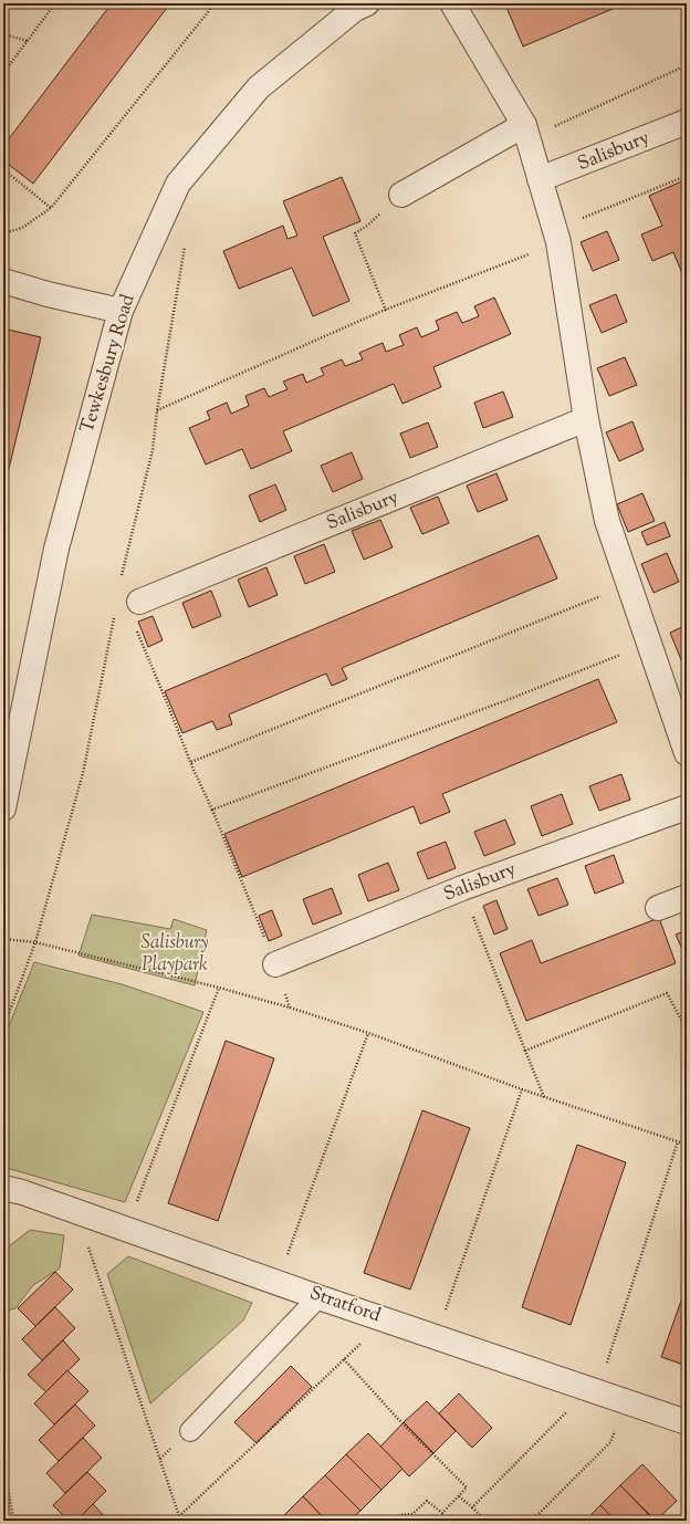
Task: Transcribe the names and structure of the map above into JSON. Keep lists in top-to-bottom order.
{
  "streets": {
    "street": ["Salisbury", "Tewkesbury Road", "Stratford"]
  },
  "parks": ["Salisbury Playpark"]
}
